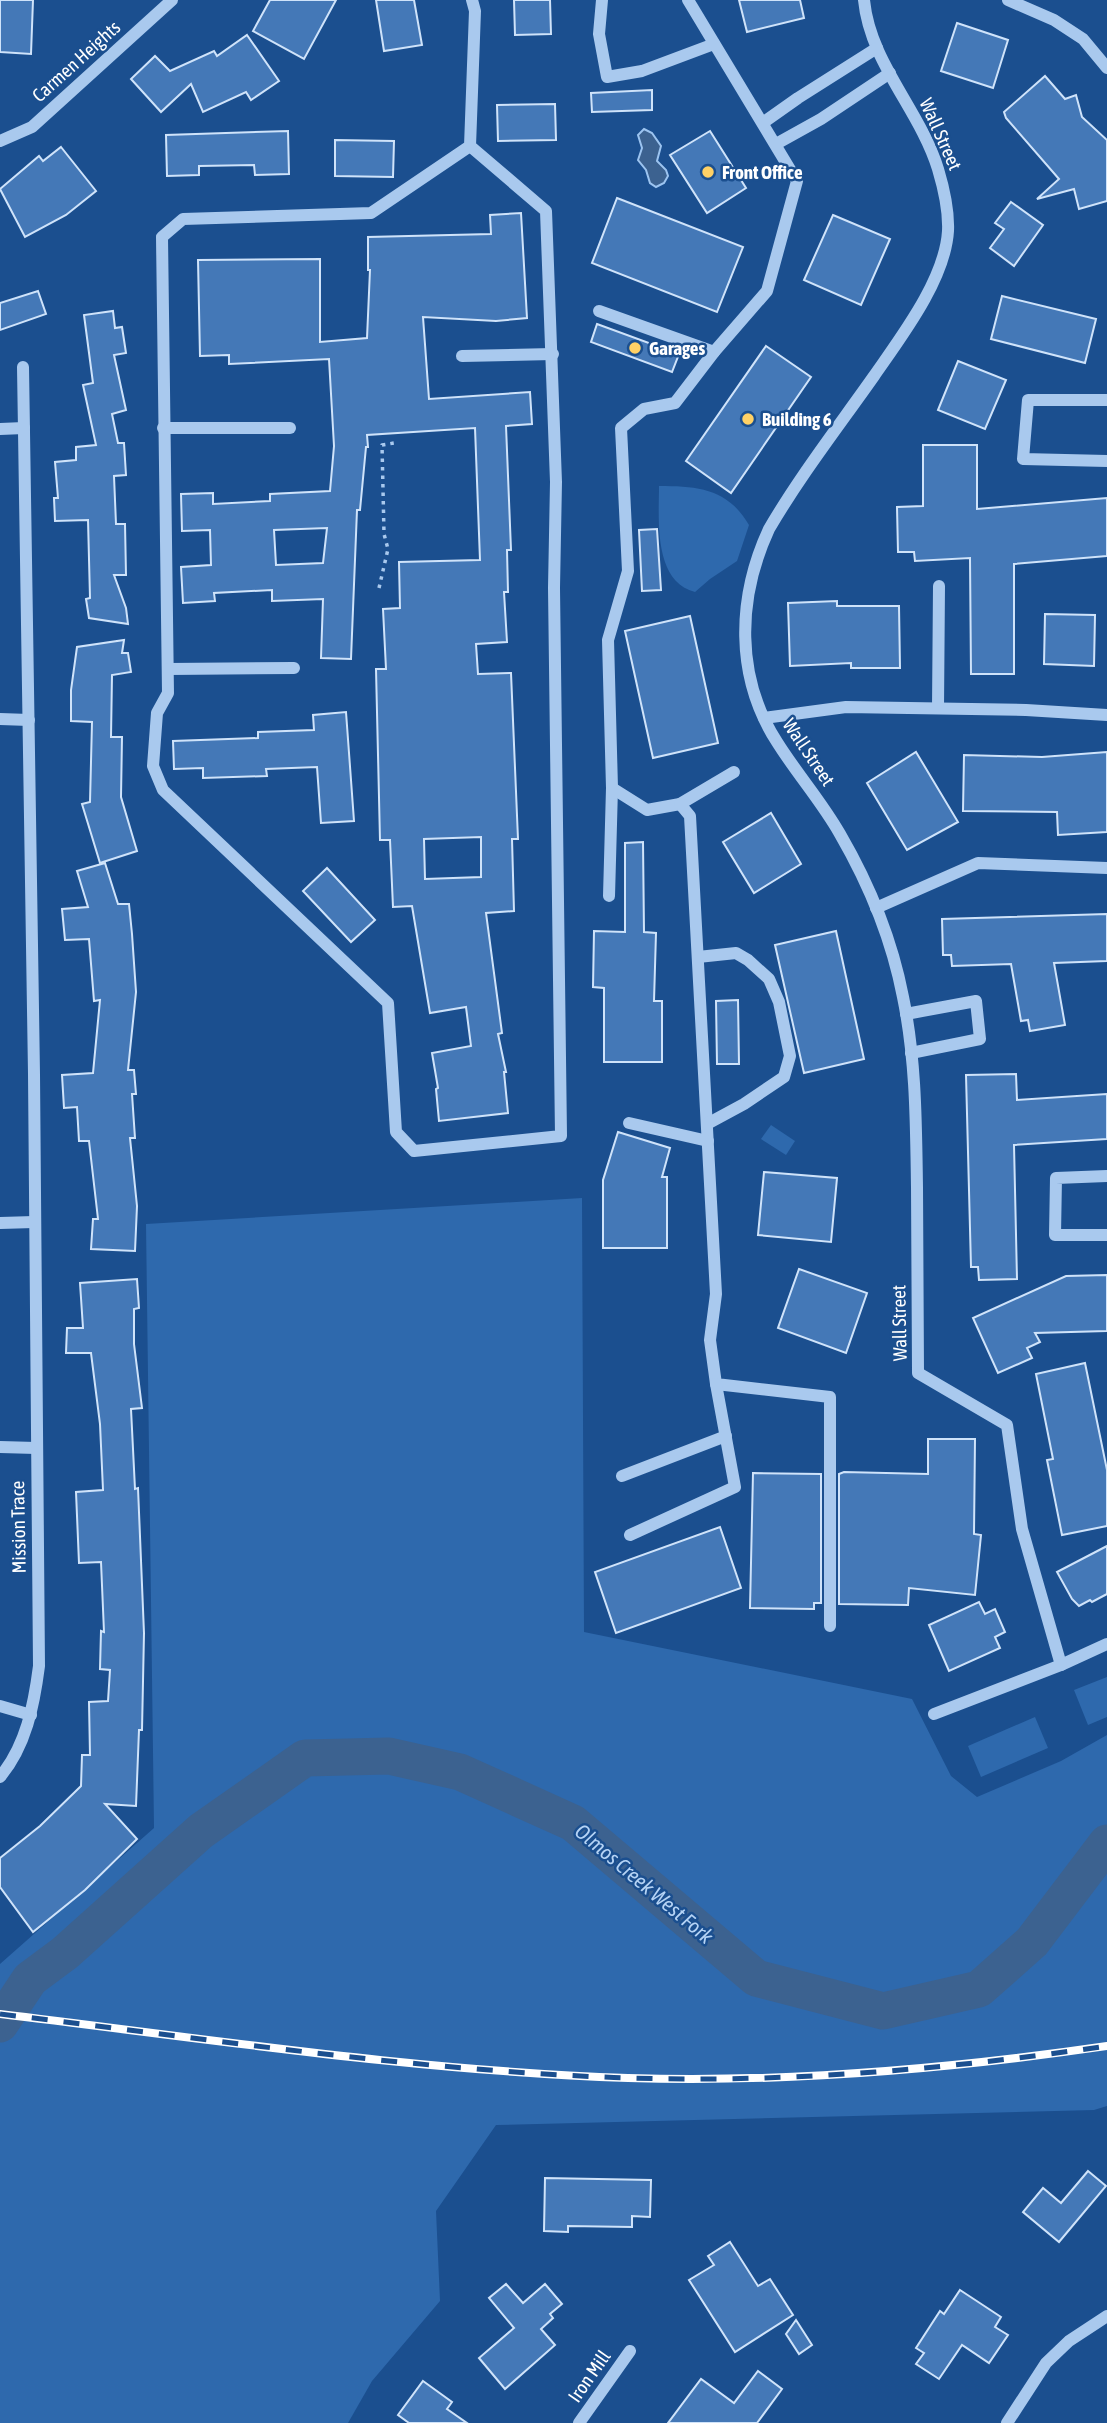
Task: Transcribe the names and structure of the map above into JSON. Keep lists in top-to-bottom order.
{
  "streets": {
    "street": [
      "Carmen Heights",
      "Wall Street",
      "Mission Trace",
      "Iron Mill"
    ]
  },
  "water": ["Olmos Creek West Fork"],
  "places": ["Front Office", "Garages", "Building 6"]
}
